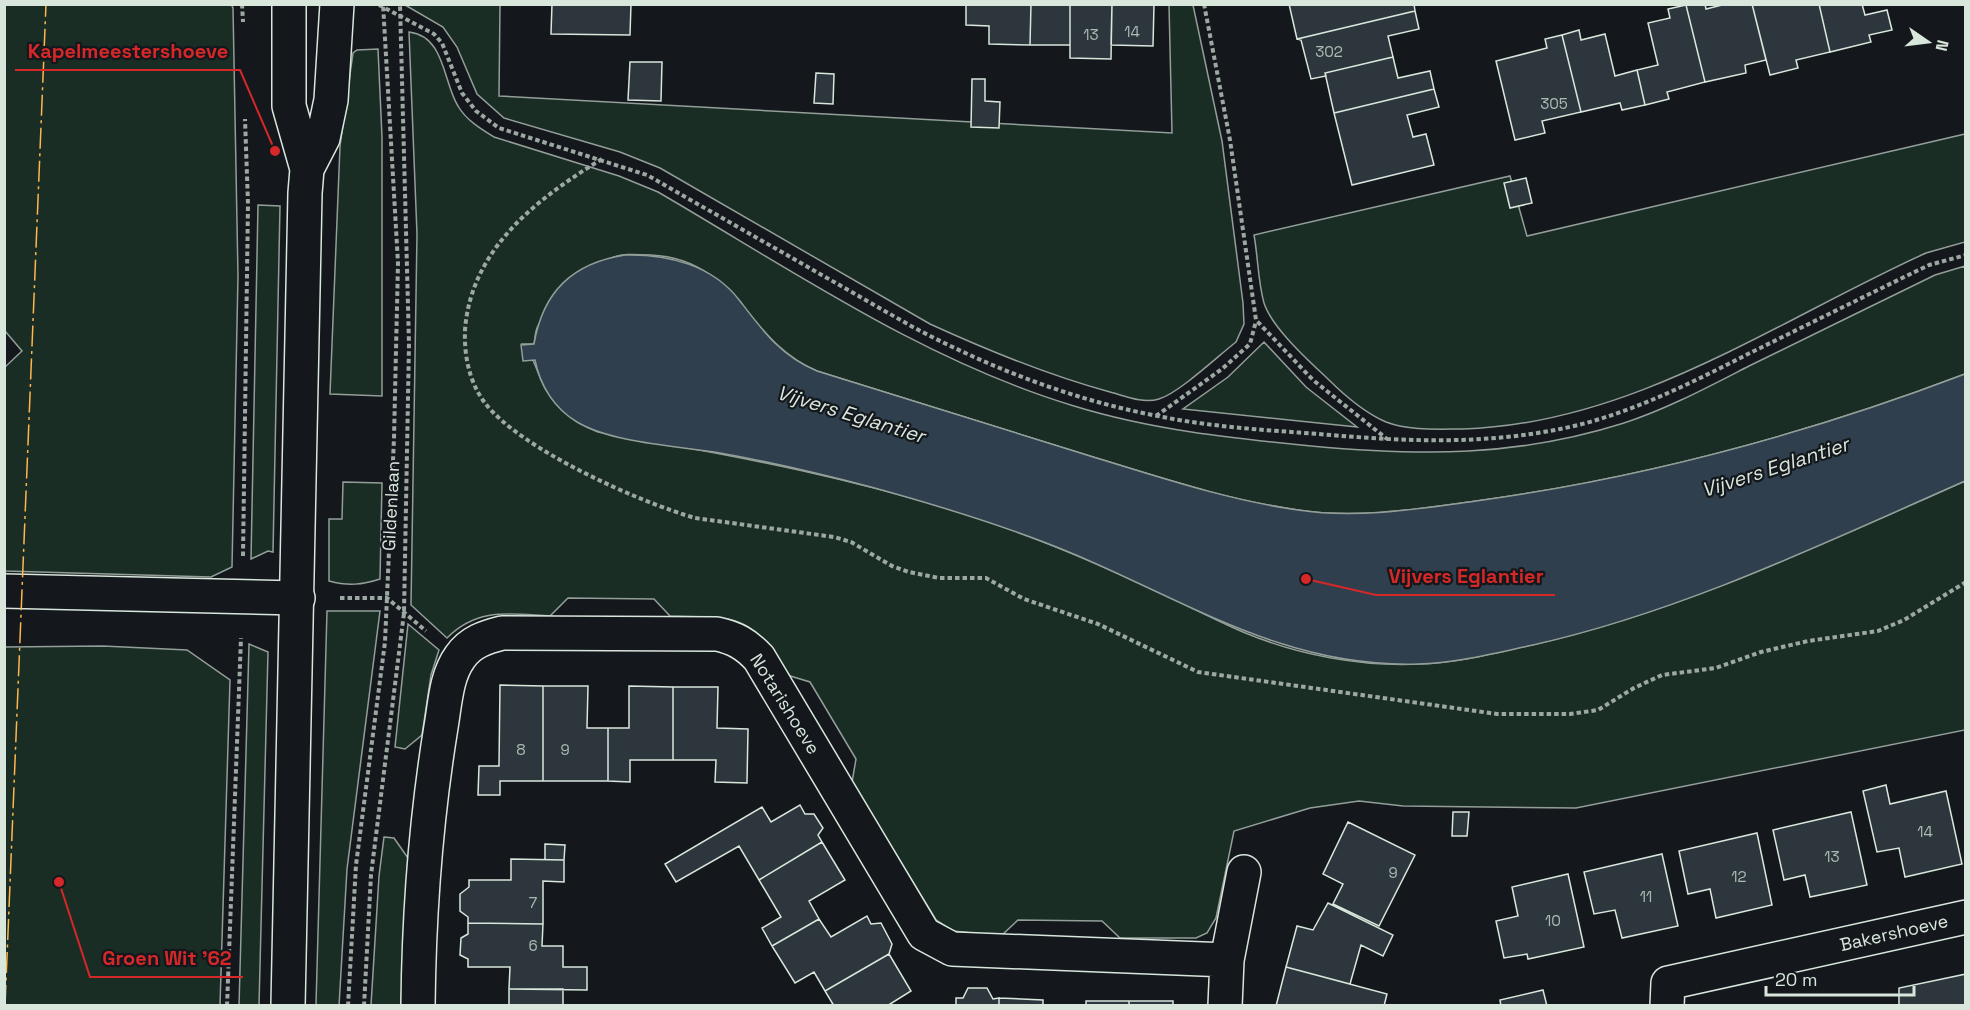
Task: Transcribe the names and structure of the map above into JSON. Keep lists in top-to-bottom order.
{
  "streets": {
    "street": ["Notarishoeve", "Bakershoeve"],
    "path": ["Gildenlaan"]
  },
  "water": ["Vijvers Eglantier"],
  "places": ["Kapelmeestershoeve", "Vijvers Eglantier", "Groen Wit '62"],
  "house_numbers": [
    "14",
    "13",
    "302",
    "305",
    "8",
    "9",
    "14",
    "13",
    "9",
    "12",
    "11",
    "7",
    "10",
    "6"
  ],
  "scale_bar": "20 m",
  "north": "right"
}
